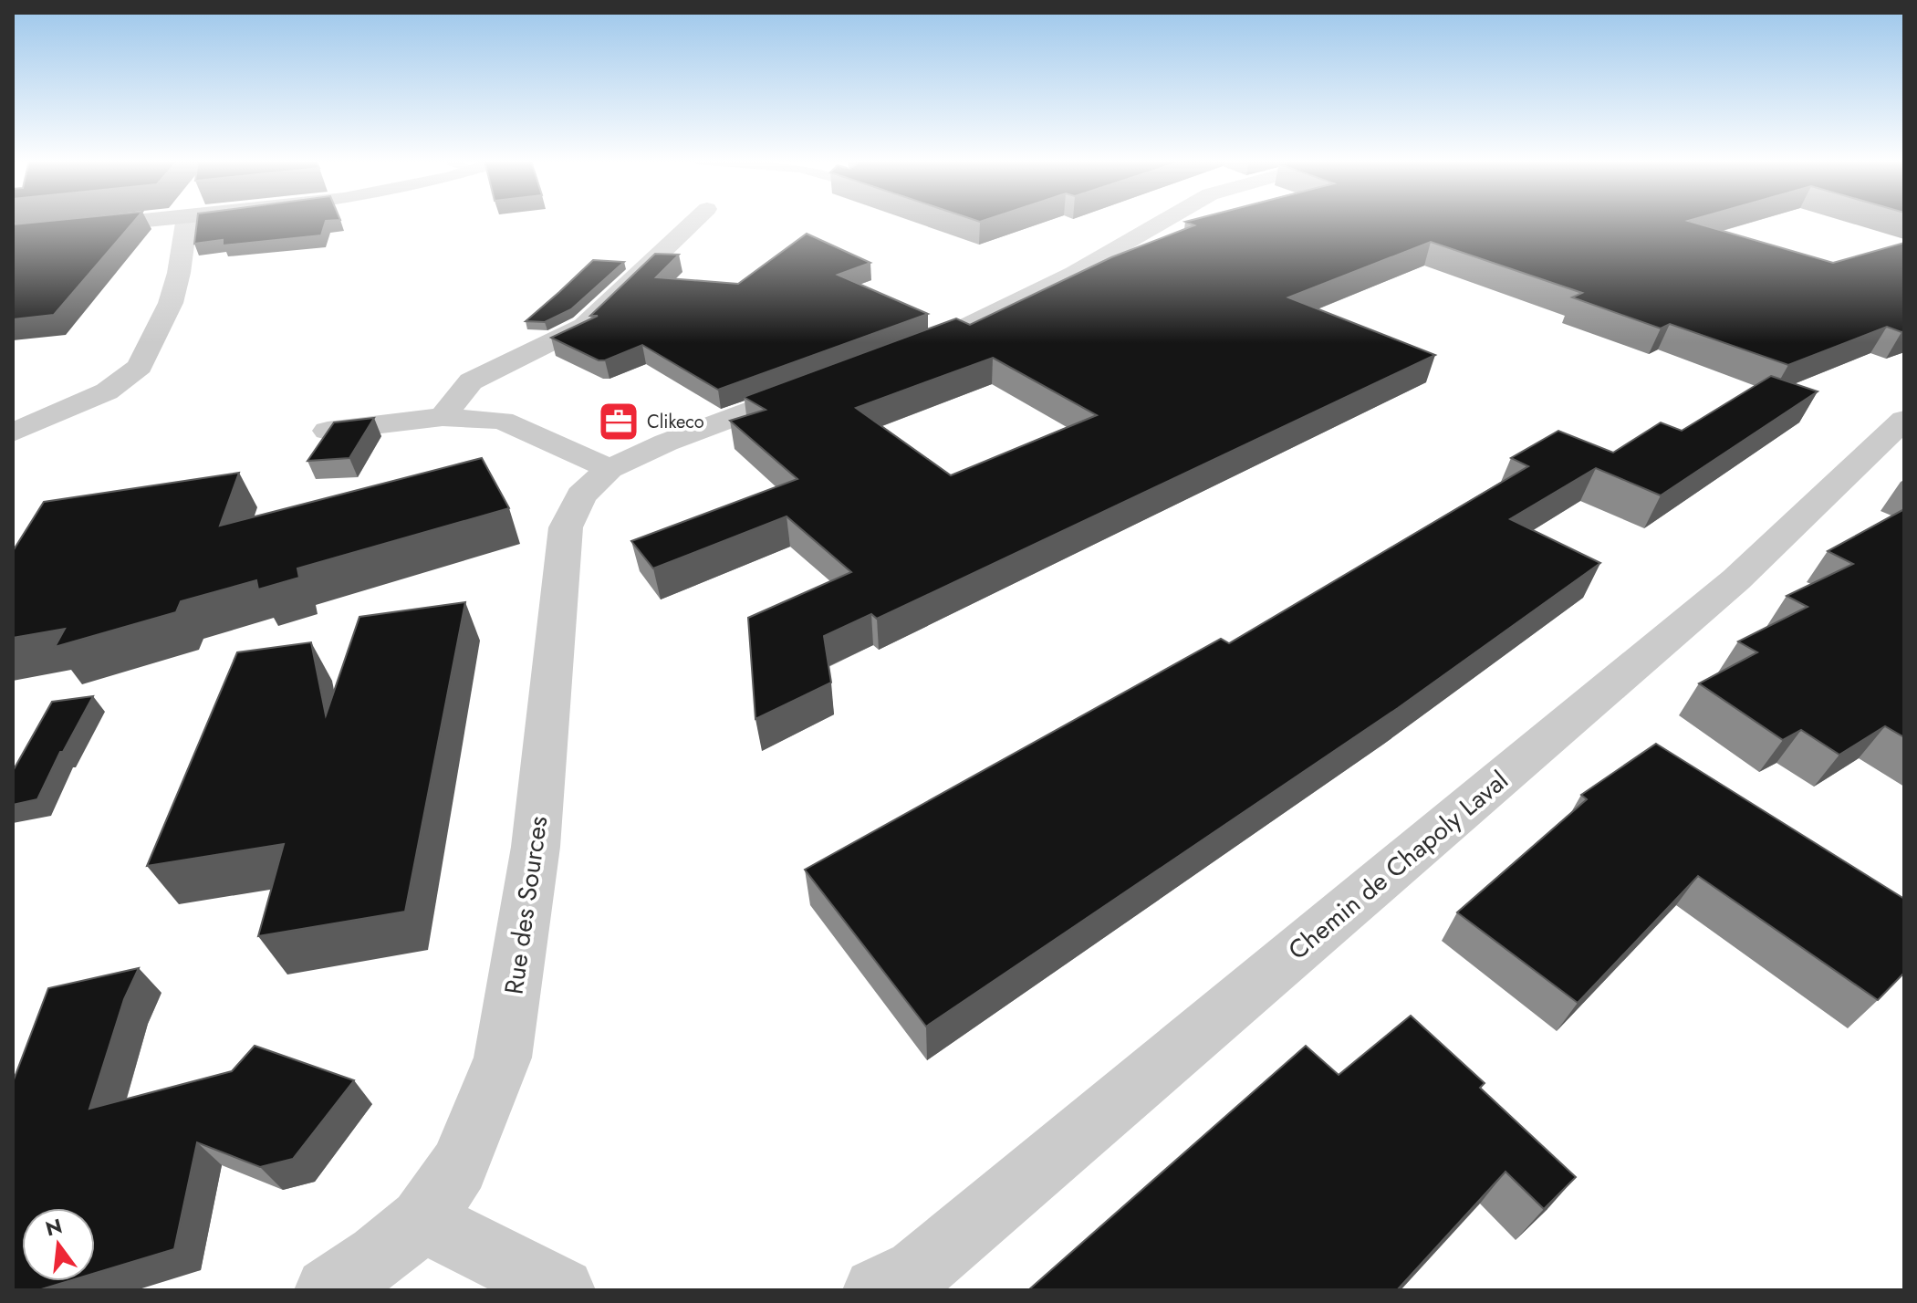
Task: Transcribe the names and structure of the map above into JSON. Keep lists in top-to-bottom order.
{
  "streets": {
    "street": ["Chemin de Chapoly Laval", "Rue des Sources"]
  },
  "places": {
    "office": ["Clikeco"]
  },
  "north": "top"
}
